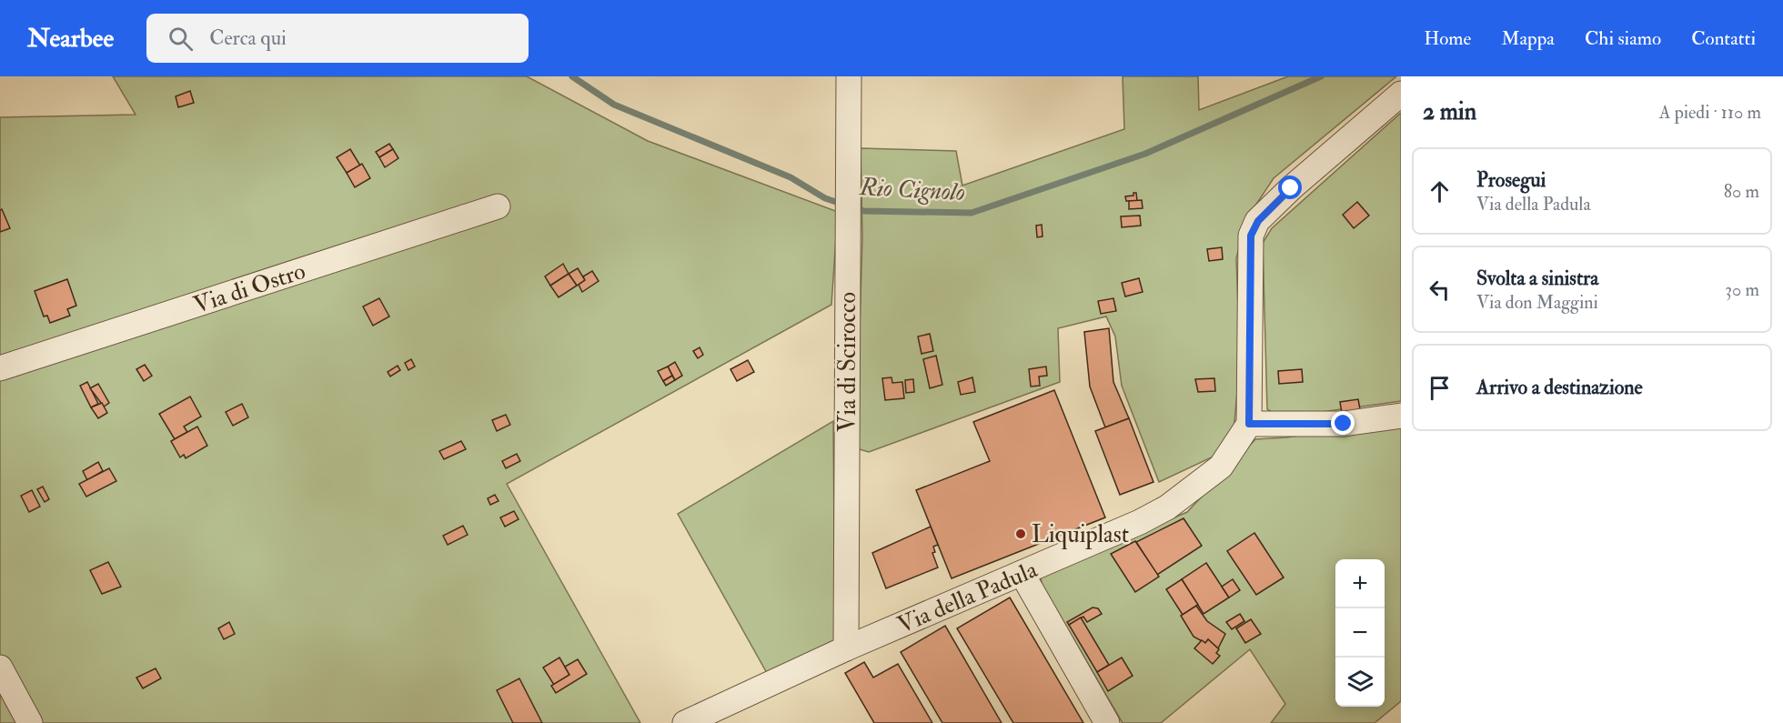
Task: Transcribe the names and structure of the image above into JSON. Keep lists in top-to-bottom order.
{
  "streets": {
    "street": ["Via di Ostro", "Via di Scirocco", "Via della Padula"]
  },
  "crossings": [
    ["Via di Scirocco", "Via della Padula"]
  ],
  "water": ["Rio Cignolo"],
  "places": ["Liquiplast"],
  "page": {
    "header": "Nearbee",
    "search": "Cerca qui",
    "nav": [
      "Home",
      "Mappa",
      "Chi siamo",
      "Contatti"
    ],
    "heading": ["2 min", "A piedi · 110 m"],
    "list": [
      ["Prosegui", "Via della Padula", "80 m"],
      ["Svolta a sinistra", "Via don Maggini", "30 m"],
      "Arrivo a destinazione"
    ],
    "map_buttons": ["+", "−"]
  }
}
